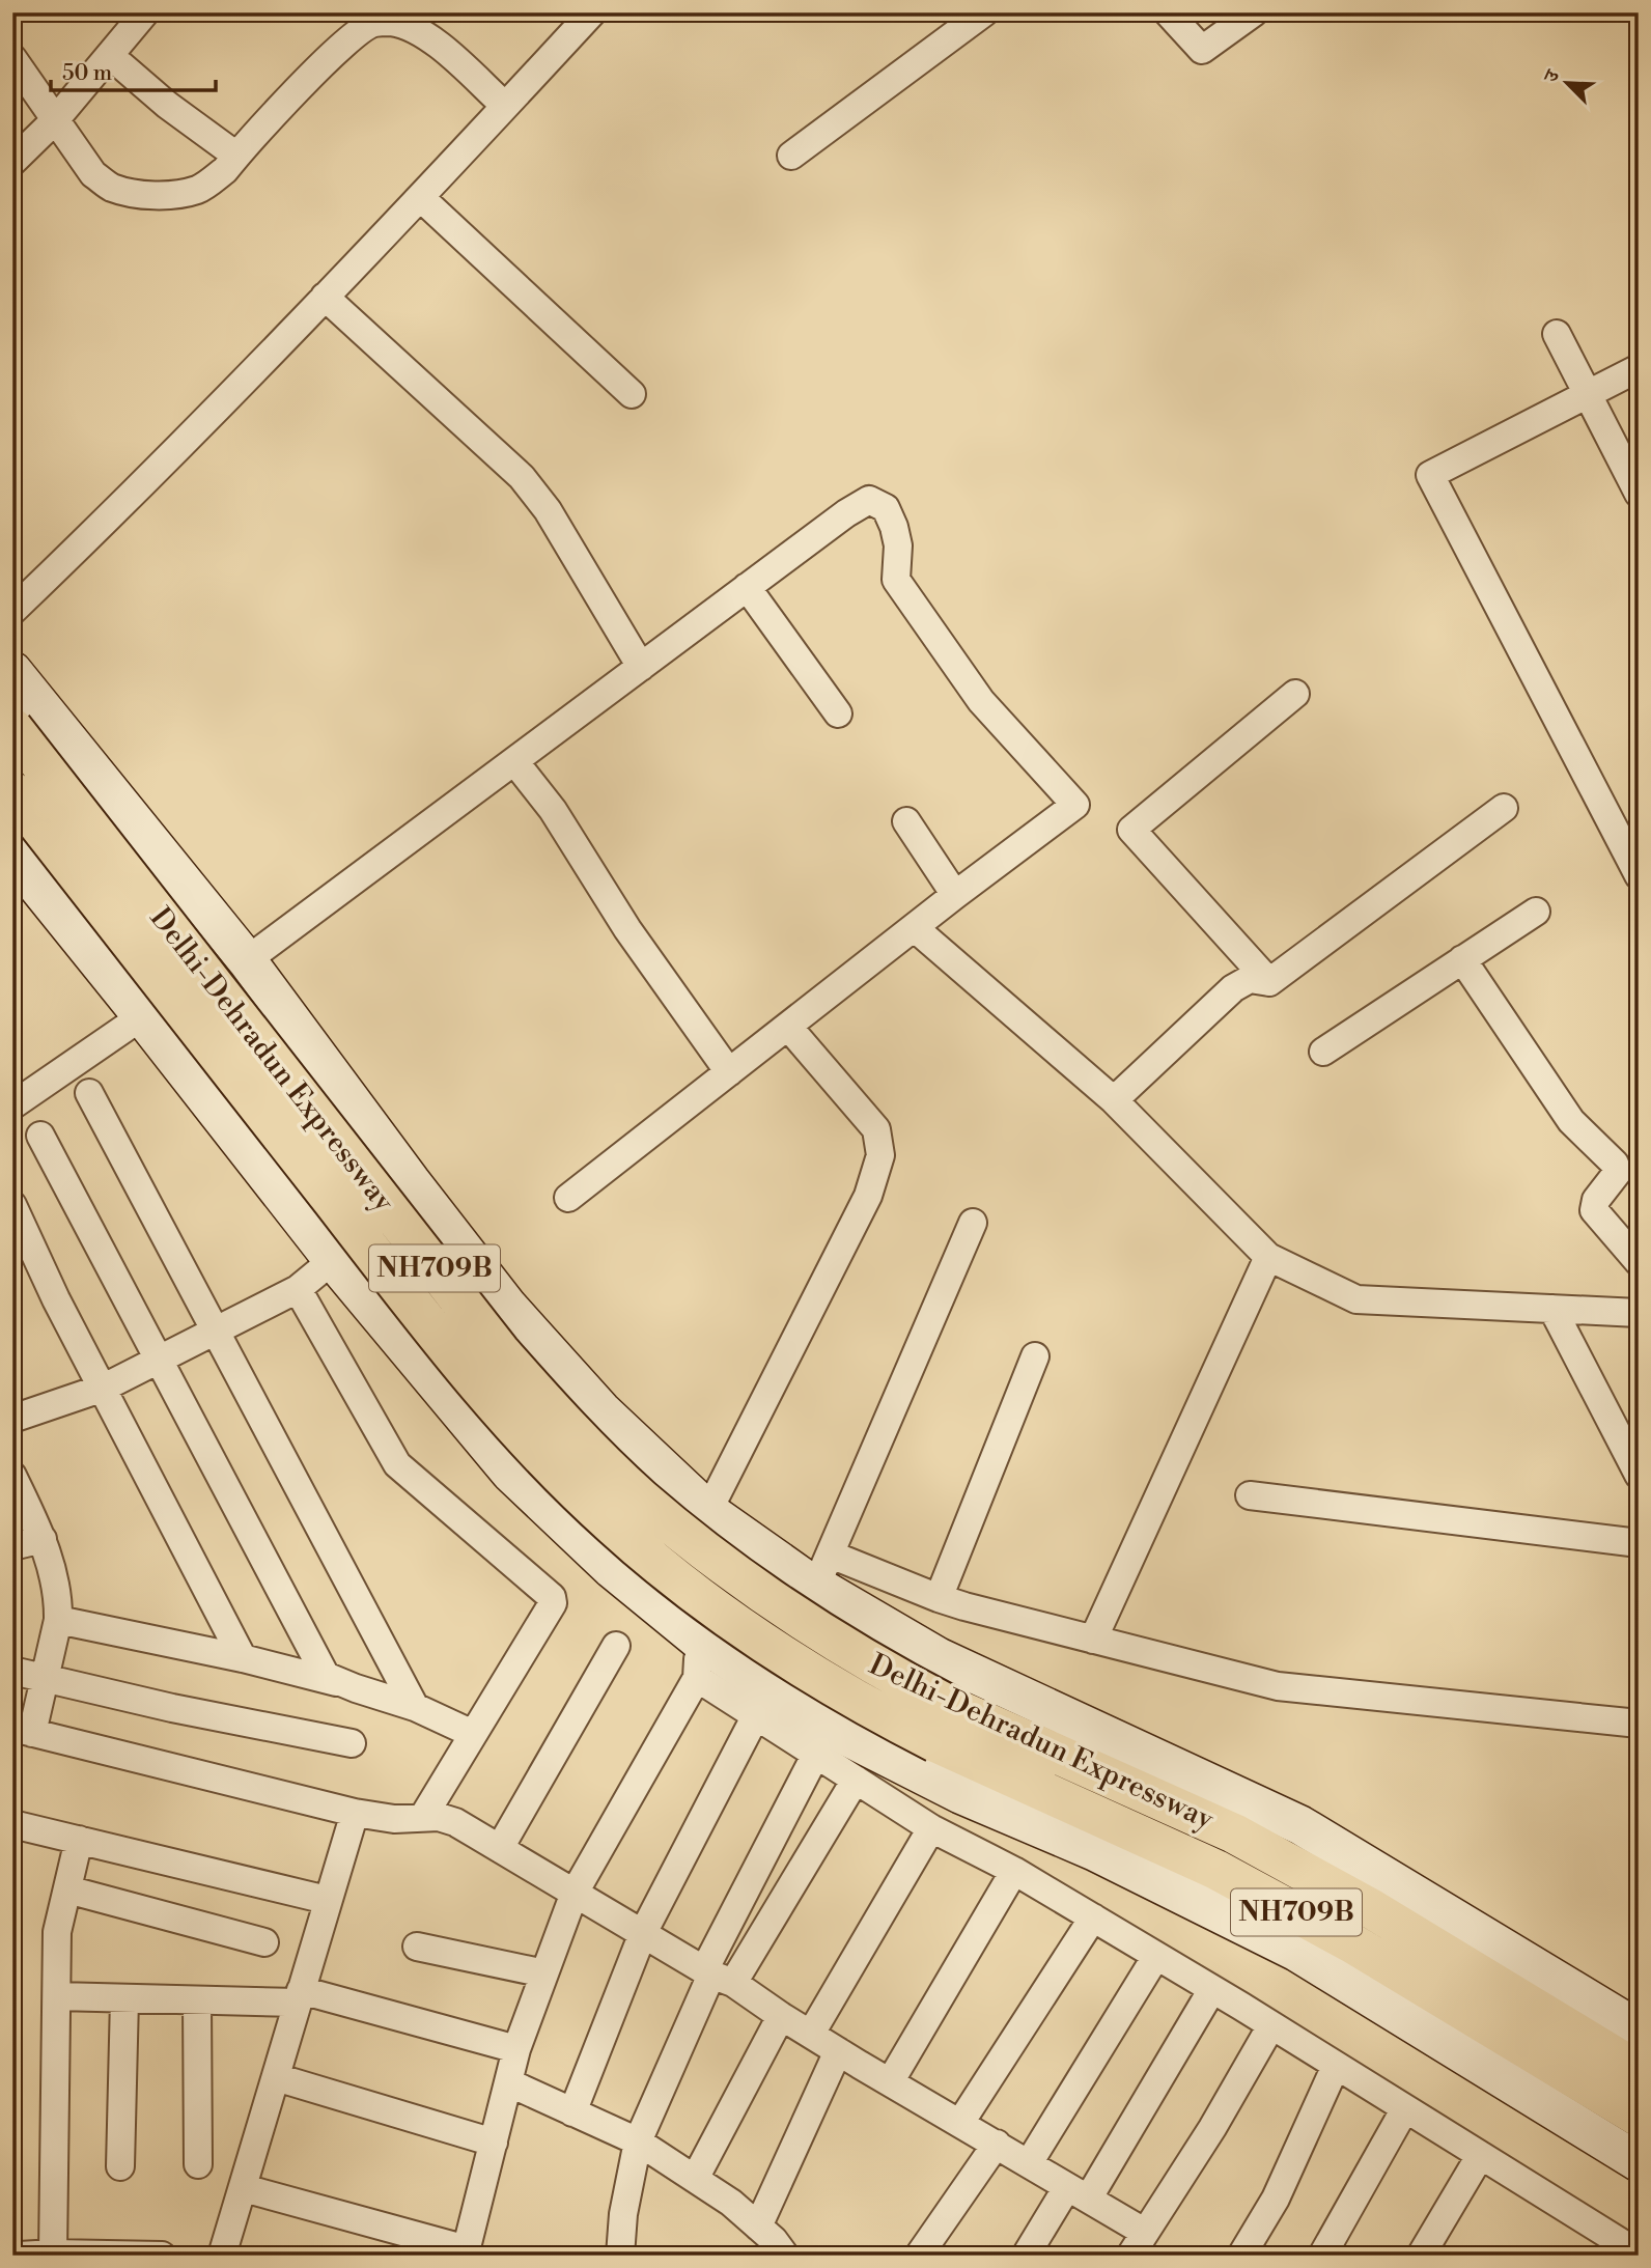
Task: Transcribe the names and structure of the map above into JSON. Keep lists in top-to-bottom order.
{
  "streets": {
    "highway": ["Delhi-Dehradun Expressway", "NH709B"]
  },
  "scale_bar": "50 m",
  "north": "top left"
}
